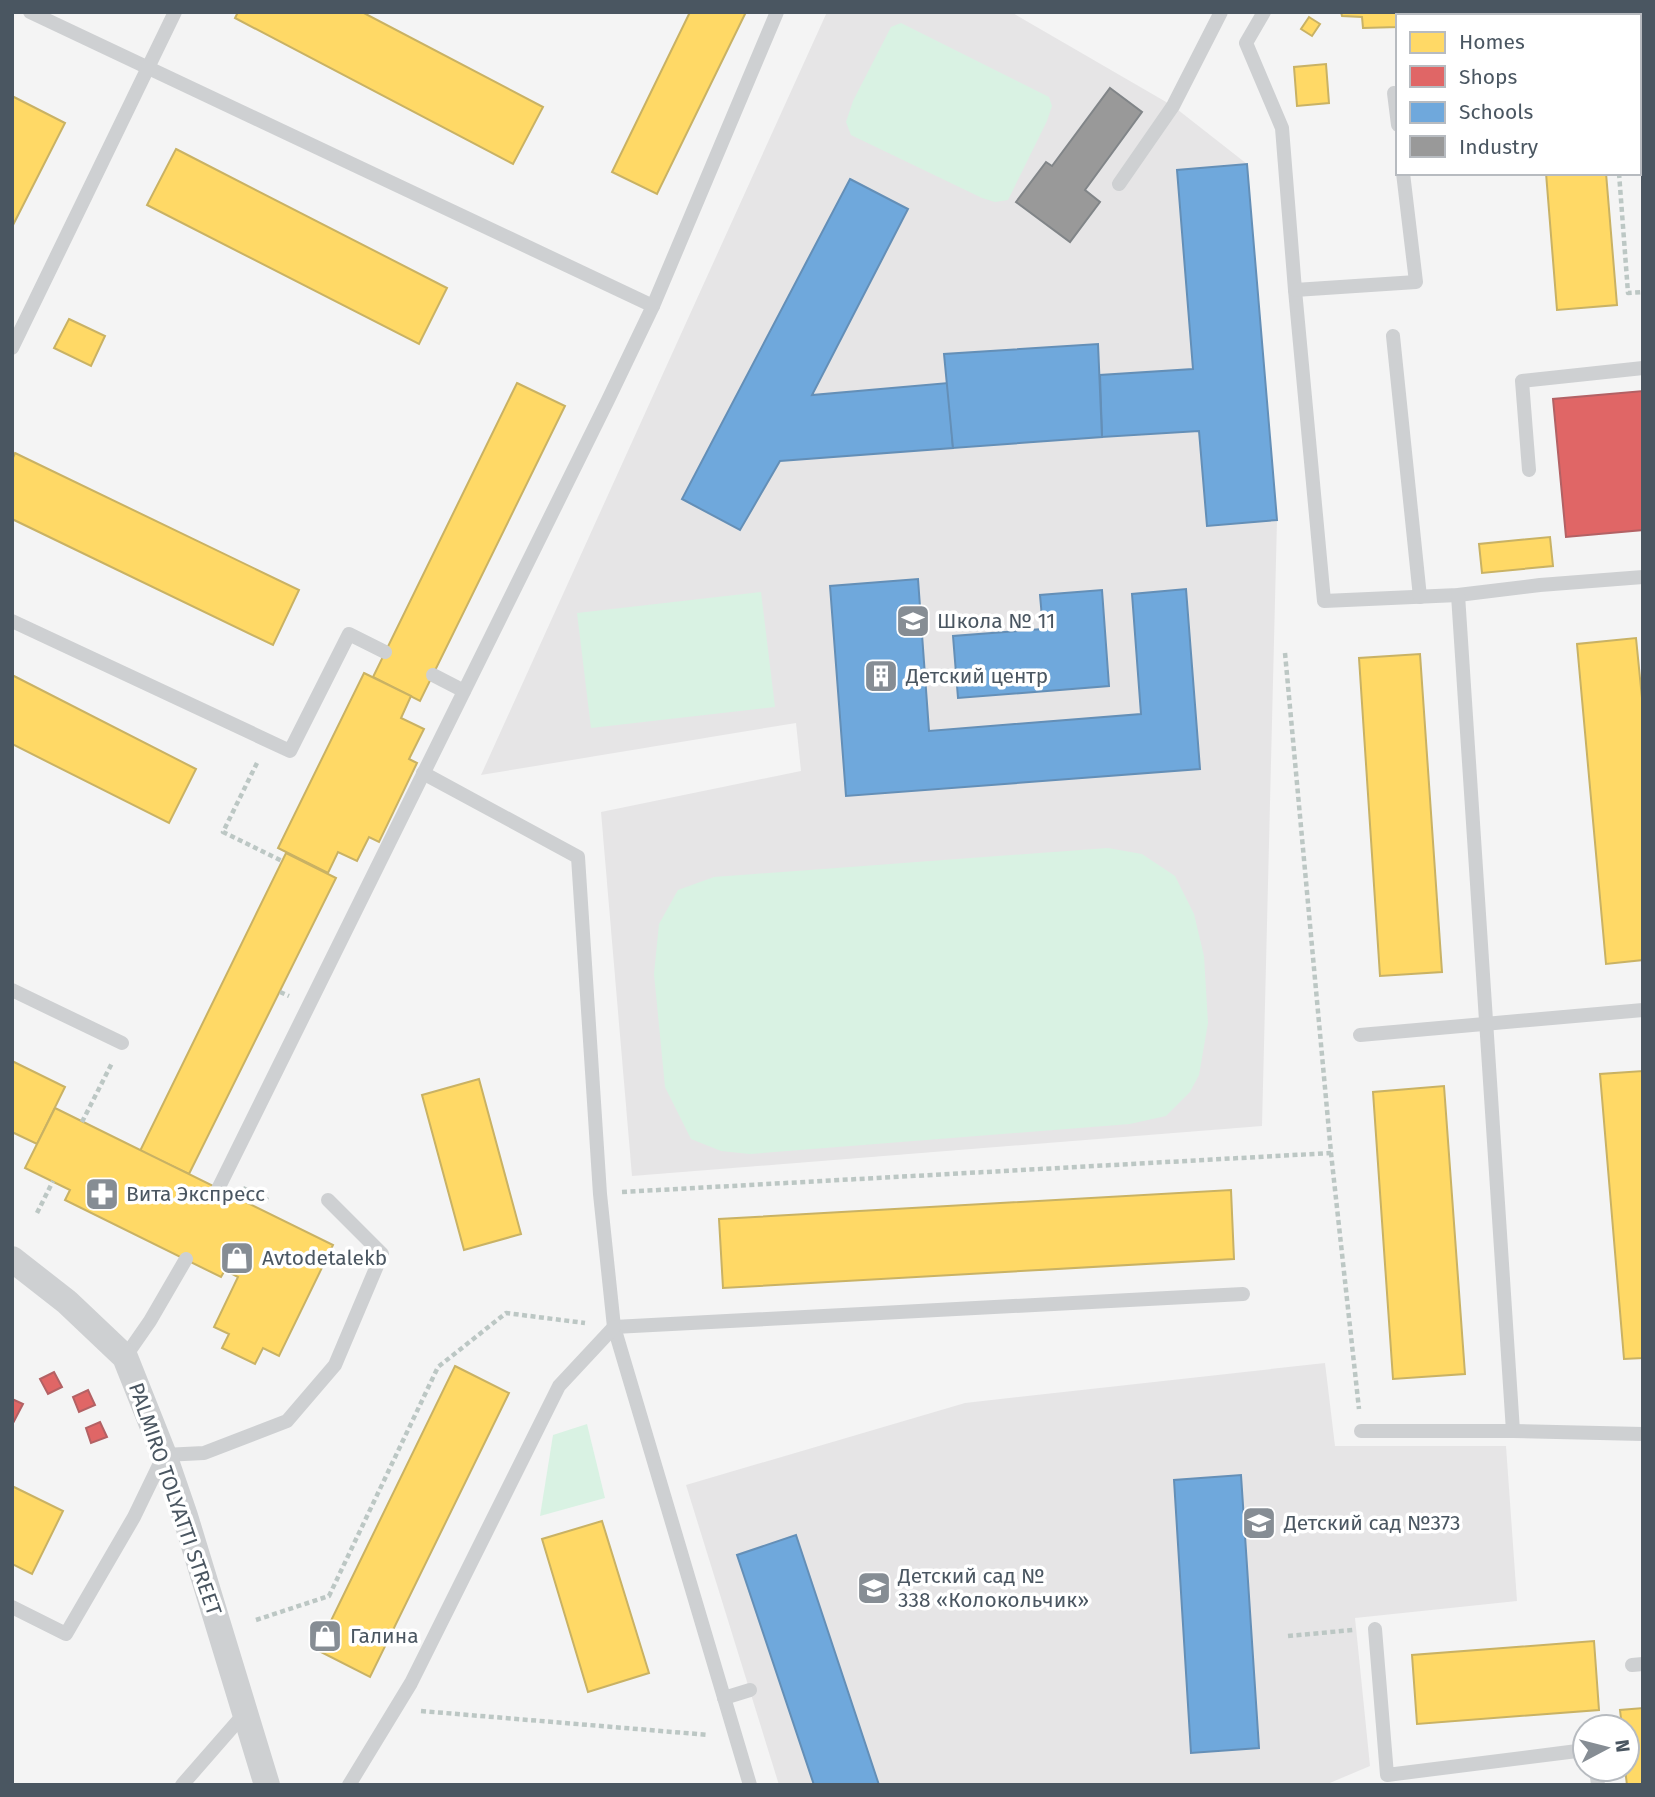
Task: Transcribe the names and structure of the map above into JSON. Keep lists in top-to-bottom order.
{
  "streets": {
    "street": ["PALMIRO TOLYATTI STREET"]
  },
  "places": {
    "school or university": ["Школа № 11", "Детский сад №373", "Детский сад № 338 «Колокольчик»"],
    "building": ["Детский центр"],
    "pharmacy": ["Вита Экспресс"],
    "shop": ["Avtodetalekb", "Галина"]
  },
  "legend": [
    "Homes",
    "Shops",
    "Schools",
    "Industry"
  ],
  "north": "right"
}
